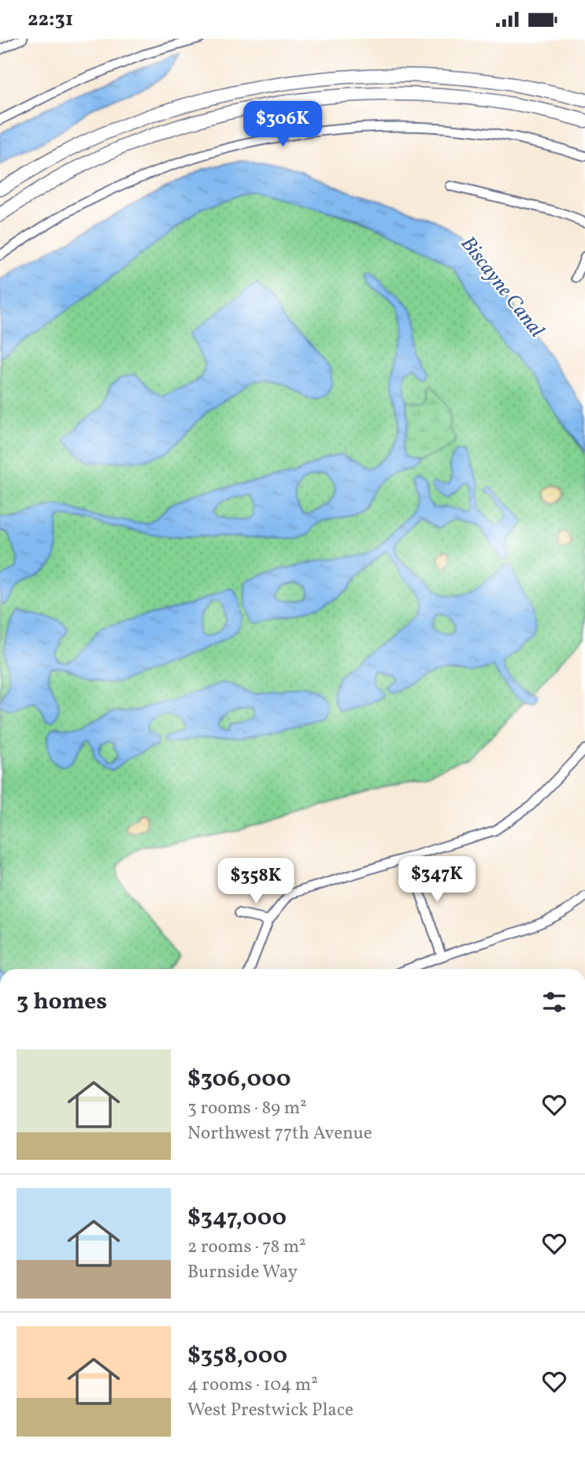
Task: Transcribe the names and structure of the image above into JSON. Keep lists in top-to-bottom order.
{
  "water": ["Biscayne Canal"],
  "page": {
    "status": "22:31",
    "price": ["$306K", "$347K", "$358K"],
    "heading": "3 homes",
    "list": [
      {
        "name": "$306,000",
        "note": "3 rooms · 89 m² · Northwest 77th Avenue"
      },
      {
        "name": "$347,000",
        "note": "2 rooms · 78 m² · Burnside Way"
      },
      {
        "name": "$358,000",
        "note": "4 rooms · 104 m² · West Prestwick Place"
      }
    ]
  }
}
